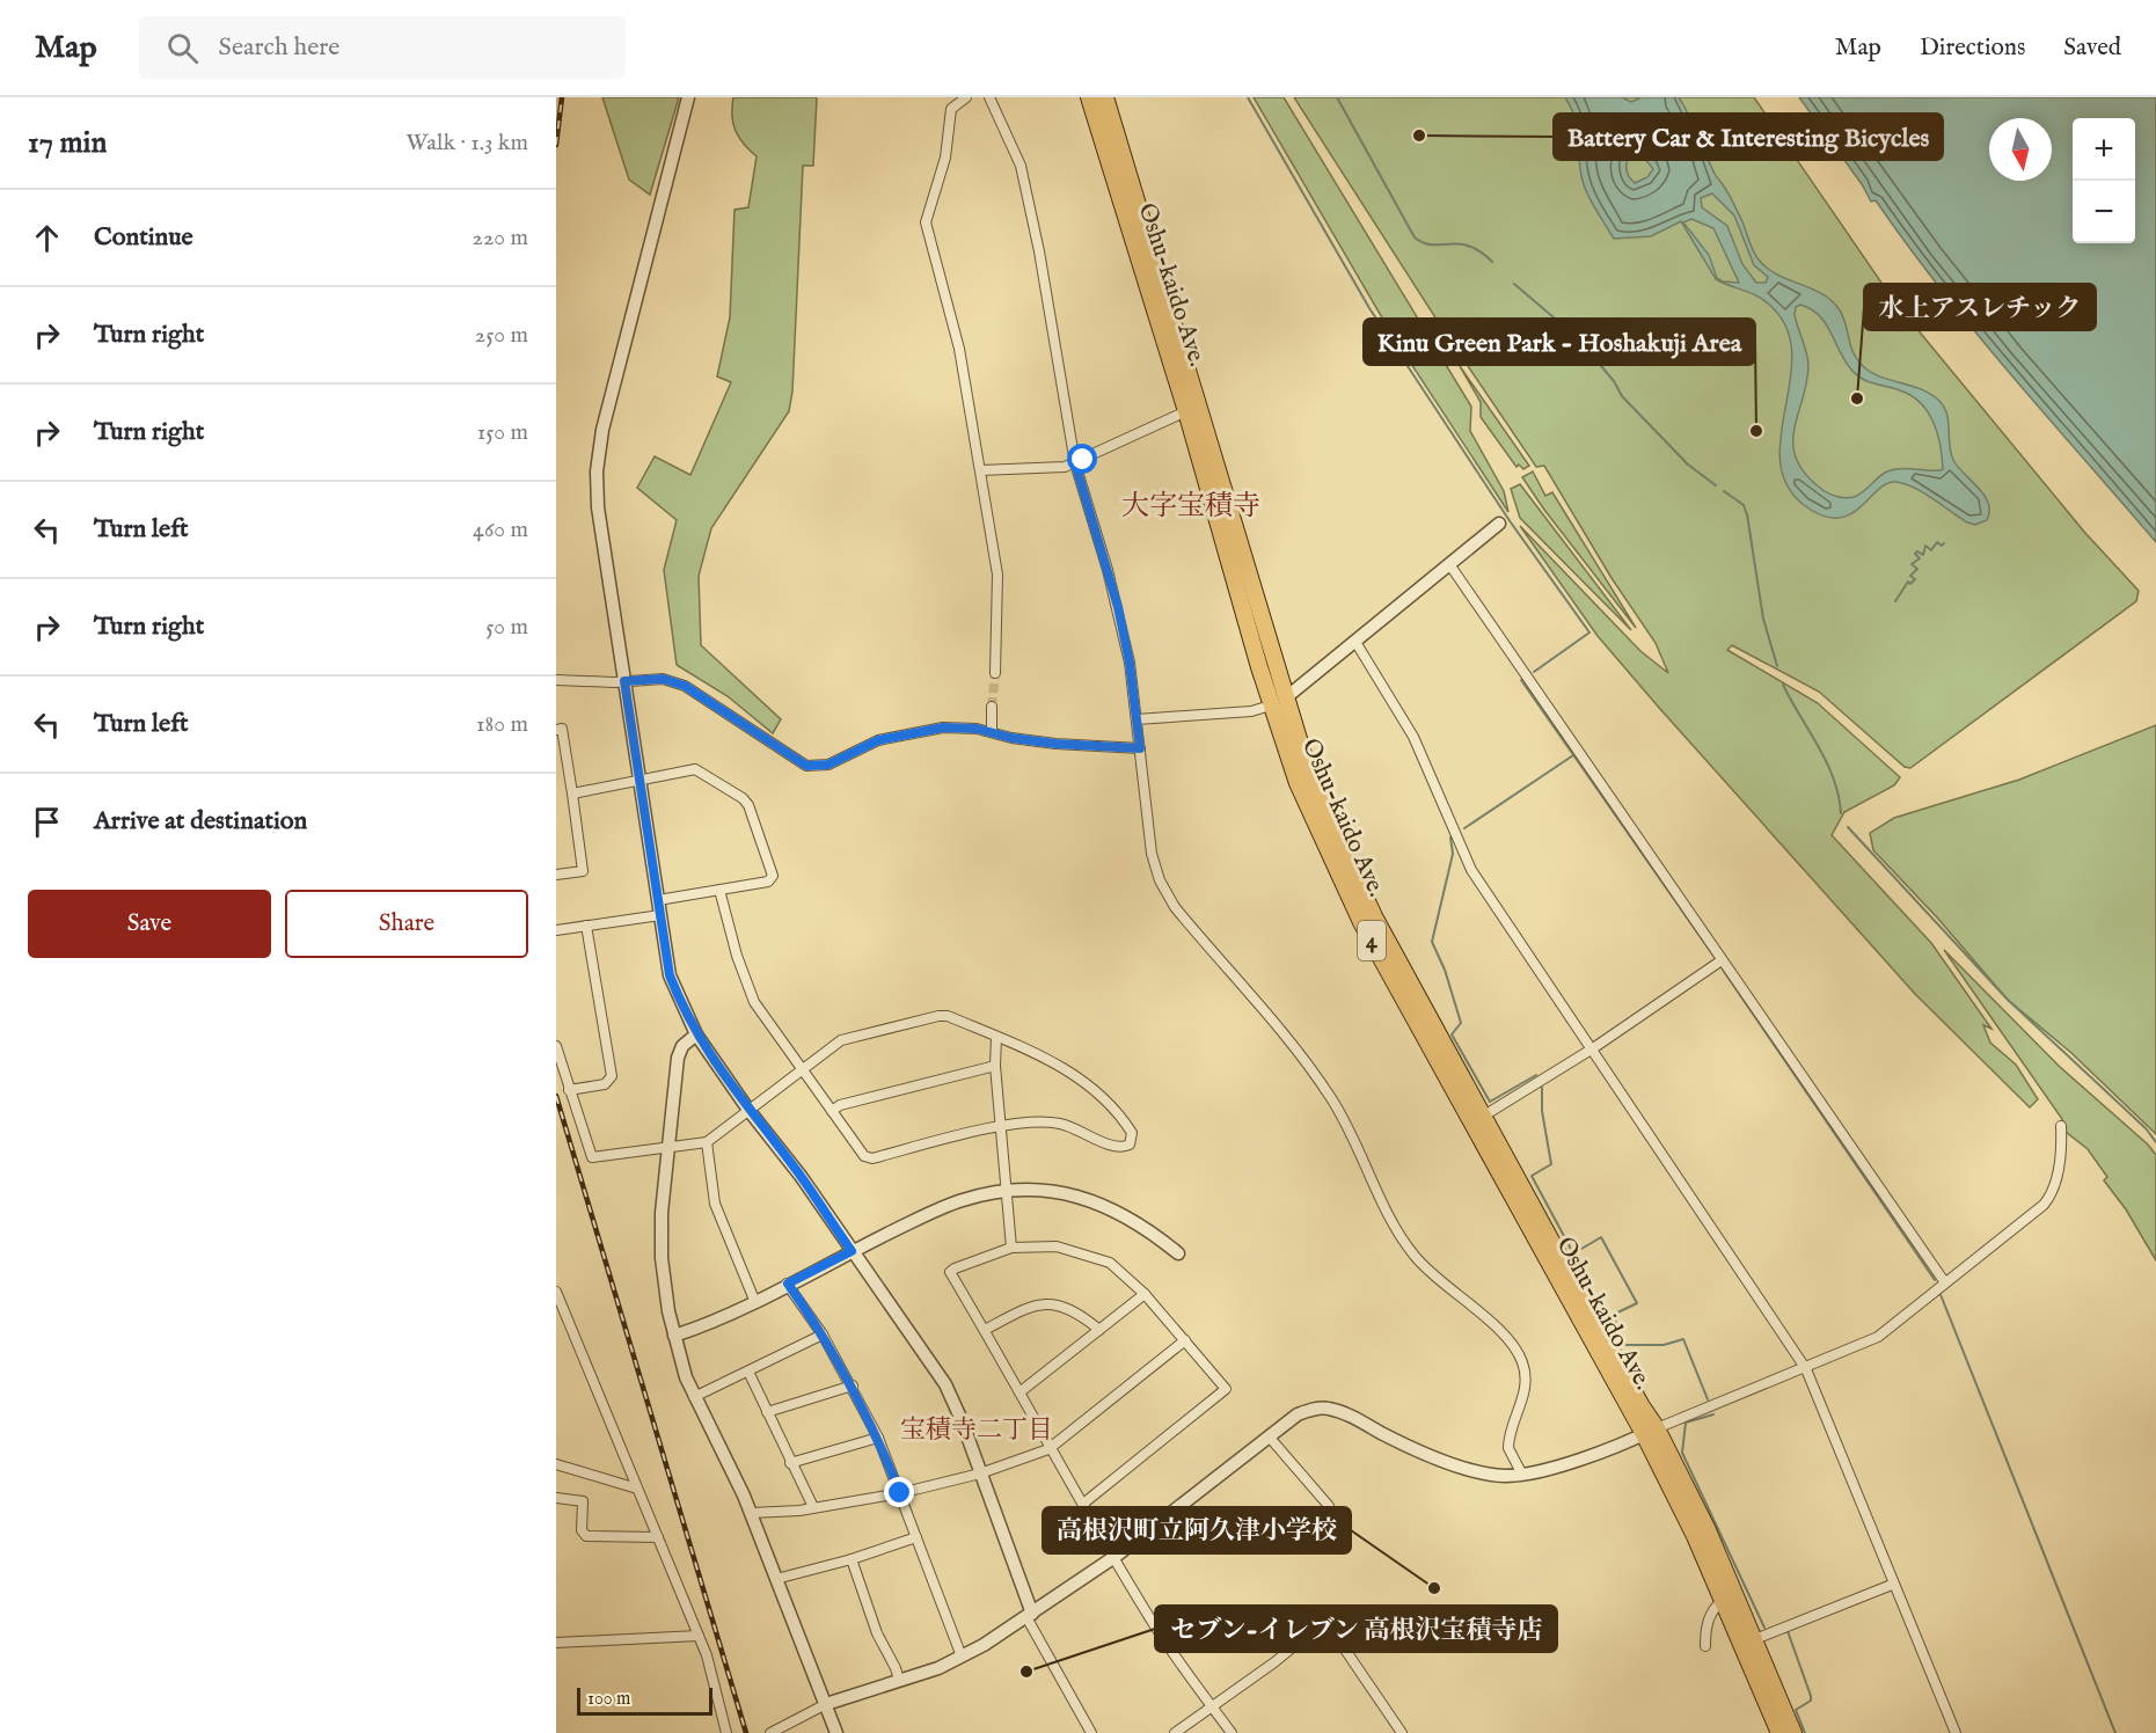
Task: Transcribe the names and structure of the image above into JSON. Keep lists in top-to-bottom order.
{
  "streets": {
    "highway": ["Oshu-kaido Ave.", "4"]
  },
  "districts": ["大字宝積寺", "宝積寺二丁目"],
  "places": [
    "Battery Car & Interesting Bicycles",
    "水上アスレチック",
    "Kinu Green Park - Hoshakuji Area",
    "高根沢町立阿久津小学校",
    "セブン-イレブン 高根沢宝積寺店"
  ],
  "scale_bar": "100 m",
  "north": "bottom",
  "page": {
    "header": "Map",
    "search": "Search here",
    "nav": ["Map", "Directions", "Saved"],
    "heading": ["17 min", "Walk · 1.3 km"],
    "map_buttons": ["+", "−"],
    "list": [
      ["Continue", "220 m"],
      ["Turn right", "250 m"],
      ["Turn right", "150 m"],
      ["Turn left", "460 m"],
      ["Turn right", "50 m"],
      ["Turn left", "180 m"],
      "Arrive at destination"
    ],
    "buttons": ["Save", "Share"],
    "scale": "100 m"
  }
}
